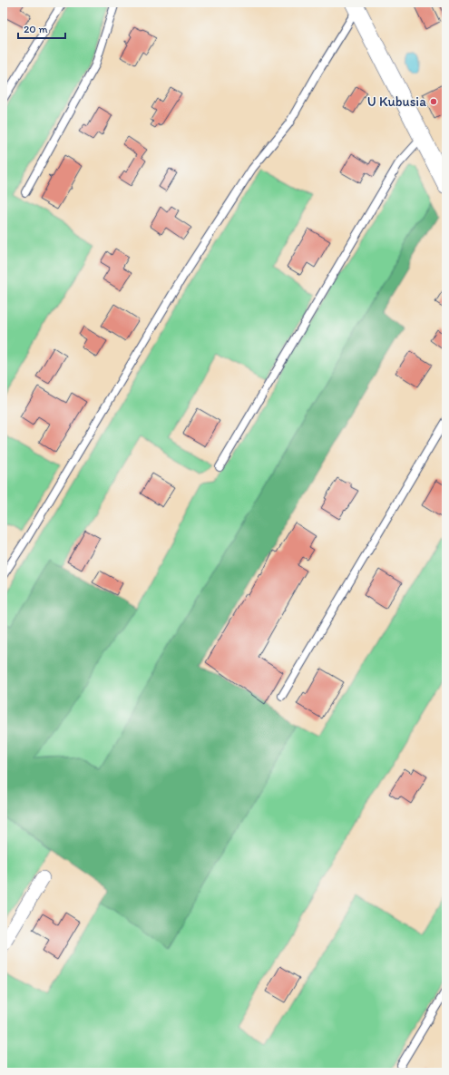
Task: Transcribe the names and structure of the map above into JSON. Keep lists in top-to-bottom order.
{
  "places": ["U Kubusia"],
  "scale_bar": "20 m"
}
